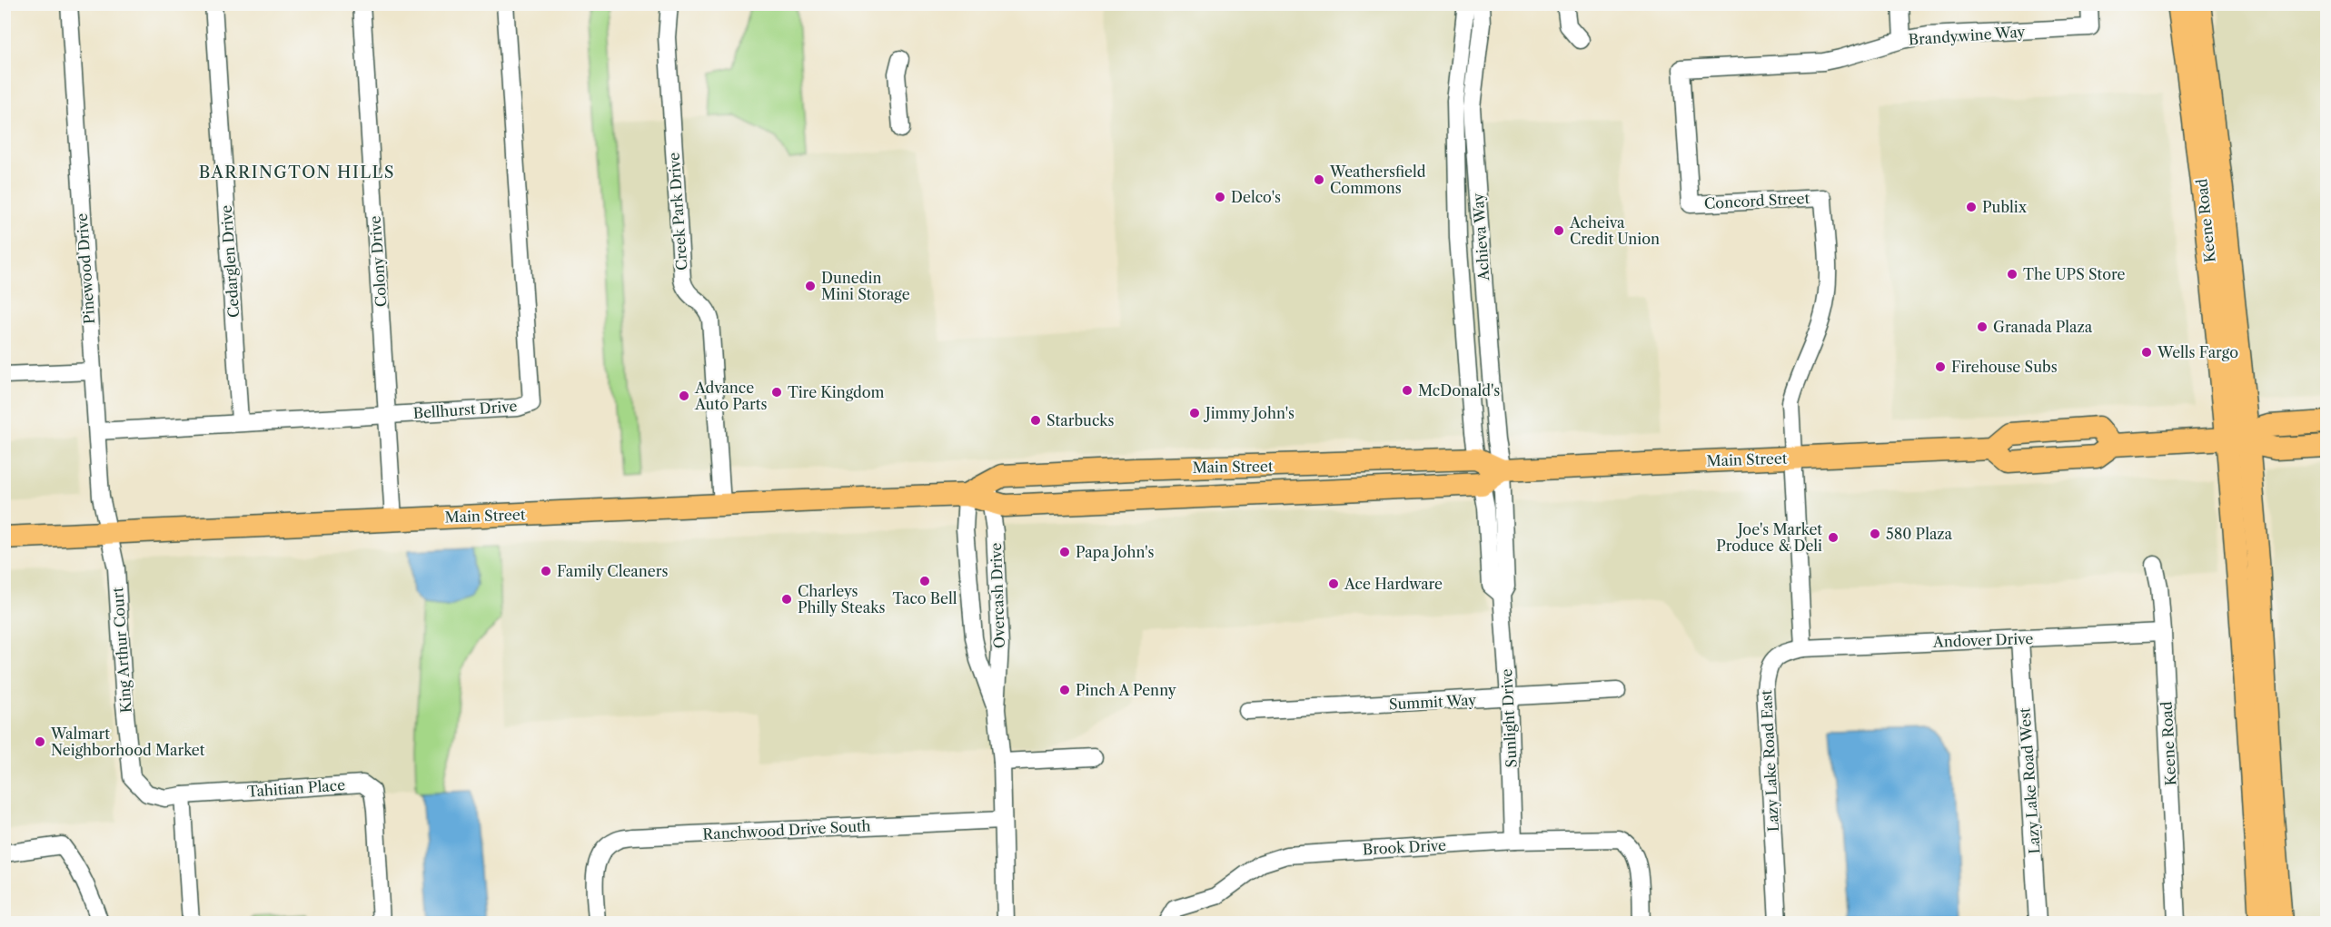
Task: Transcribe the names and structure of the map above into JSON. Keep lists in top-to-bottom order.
{
  "streets": {
    "main road": ["Keene Road", "Main Street"],
    "street": [
      "Brandywine Way",
      "Concord Street",
      "Creek Park Drive",
      "Achieva Way",
      "Cedarglen Drive",
      "Colony Drive",
      "Pinewood Drive",
      "Bellhurst Drive",
      "Overcash Drive",
      "Andover Drive",
      "King Arthur Court",
      "Summit Way",
      "Sunlight Drive",
      "Lazy Lake Road East",
      "Lazy Lake Road West",
      "Tahitian Place",
      "Ranchwood Drive South",
      "Brook Drive"
    ]
  },
  "crossings": [
    ["Brandywine Way", "Concord Street"],
    ["Concord Street", "Main Street"],
    ["Creek Park Drive", "Main Street"],
    ["Keene Road", "Main Street"],
    ["Keene Road", "Andover Drive"],
    ["Achieva Way", "Main Street"],
    ["Achieva Way", "Sunlight Drive"],
    ["Cedarglen Drive", "Bellhurst Drive"],
    ["Colony Drive", "Bellhurst Drive"],
    ["Colony Drive", "Main Street"],
    ["Pinewood Drive", "Bellhurst Drive"],
    ["Pinewood Drive", "Main Street"],
    ["Pinewood Drive", "King Arthur Court"],
    ["Main Street", "Overcash Drive"],
    ["Main Street", "King Arthur Court"],
    ["Main Street", "Sunlight Drive"],
    ["Overcash Drive", "Ranchwood Drive South"],
    ["Andover Drive", "Lazy Lake Road East"],
    ["Andover Drive", "Lazy Lake Road West"],
    ["King Arthur Court", "Tahitian Place"],
    ["Summit Way", "Sunlight Drive"],
    ["Sunlight Drive", "Brook Drive"]
  ],
  "districts": ["BARRINGTON HILLS"],
  "places": [
    "Weathersfield Commons",
    "Delco's",
    "Publix",
    "Acheiva Credit Union",
    "The UPS Store",
    "Dunedin Mini Storage",
    "Granada Plaza",
    "Wells Fargo",
    "Firehouse Subs",
    "McDonald's",
    "Tire Kingdom",
    "Advance Auto Parts",
    "Jimmy John's",
    "Starbucks",
    "580 Plaza",
    "Joe's Market Produce & Deli",
    "Papa John's",
    "Family Cleaners",
    "Taco Bell",
    "Ace Hardware",
    "Charleys Philly Steaks",
    "Pinch A Penny",
    "Walmart Neighborhood Market"
  ]
}
